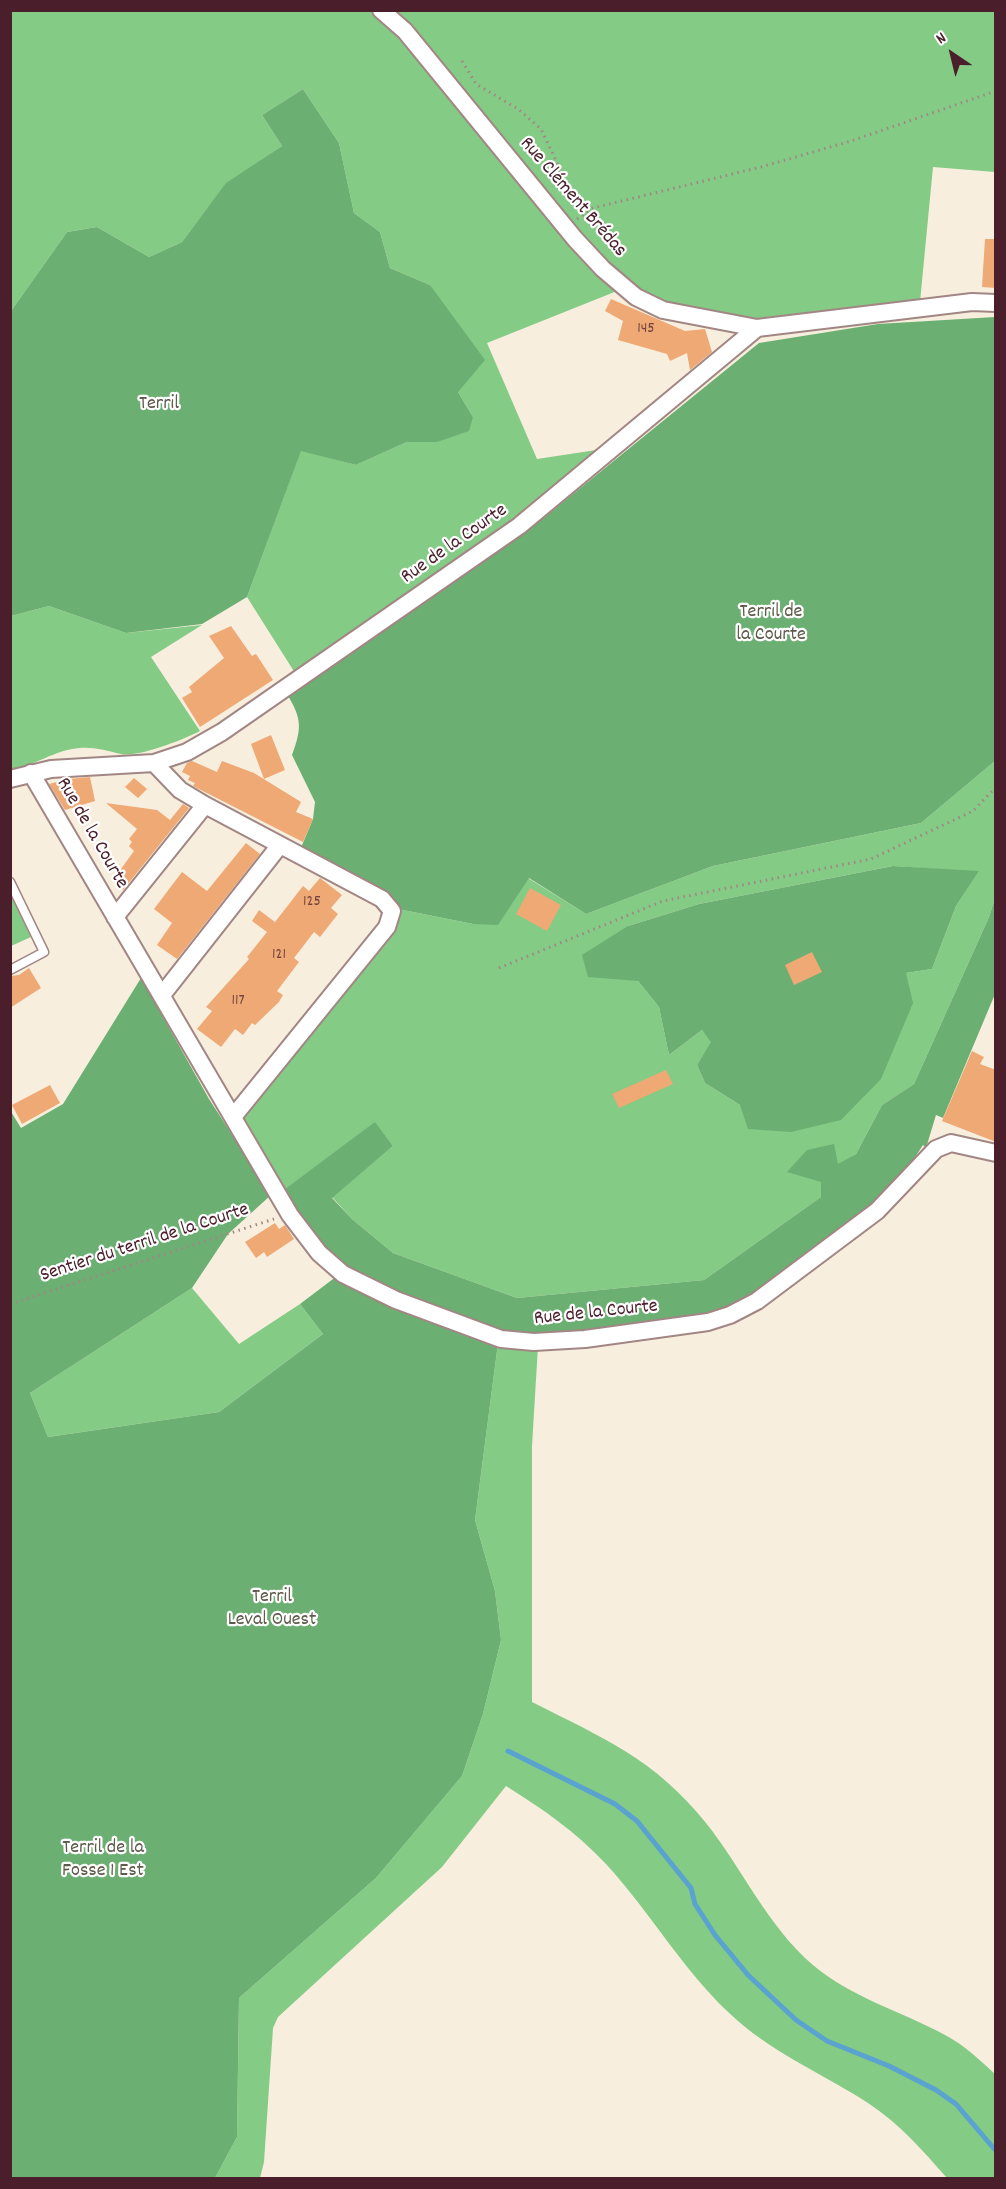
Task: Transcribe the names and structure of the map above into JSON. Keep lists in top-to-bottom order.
{
  "streets": {
    "street": ["Rue Clément Brédas", "Rue de la Courte"],
    "path": ["Sentier du terril de la Courte"]
  },
  "crossings": [
    ["Rue Clément Brédas", "Rue de la Courte"],
    ["Rue de la Courte", "Sentier du terril de la Courte"]
  ],
  "parks": [
    "Terril",
    "Terril de la Courte",
    "Terril Leval Ouest",
    "Terril de la Fosse 1 Est"
  ],
  "house_numbers": [
    "145",
    "125",
    "121",
    "117"
  ],
  "north": "top left"
}
